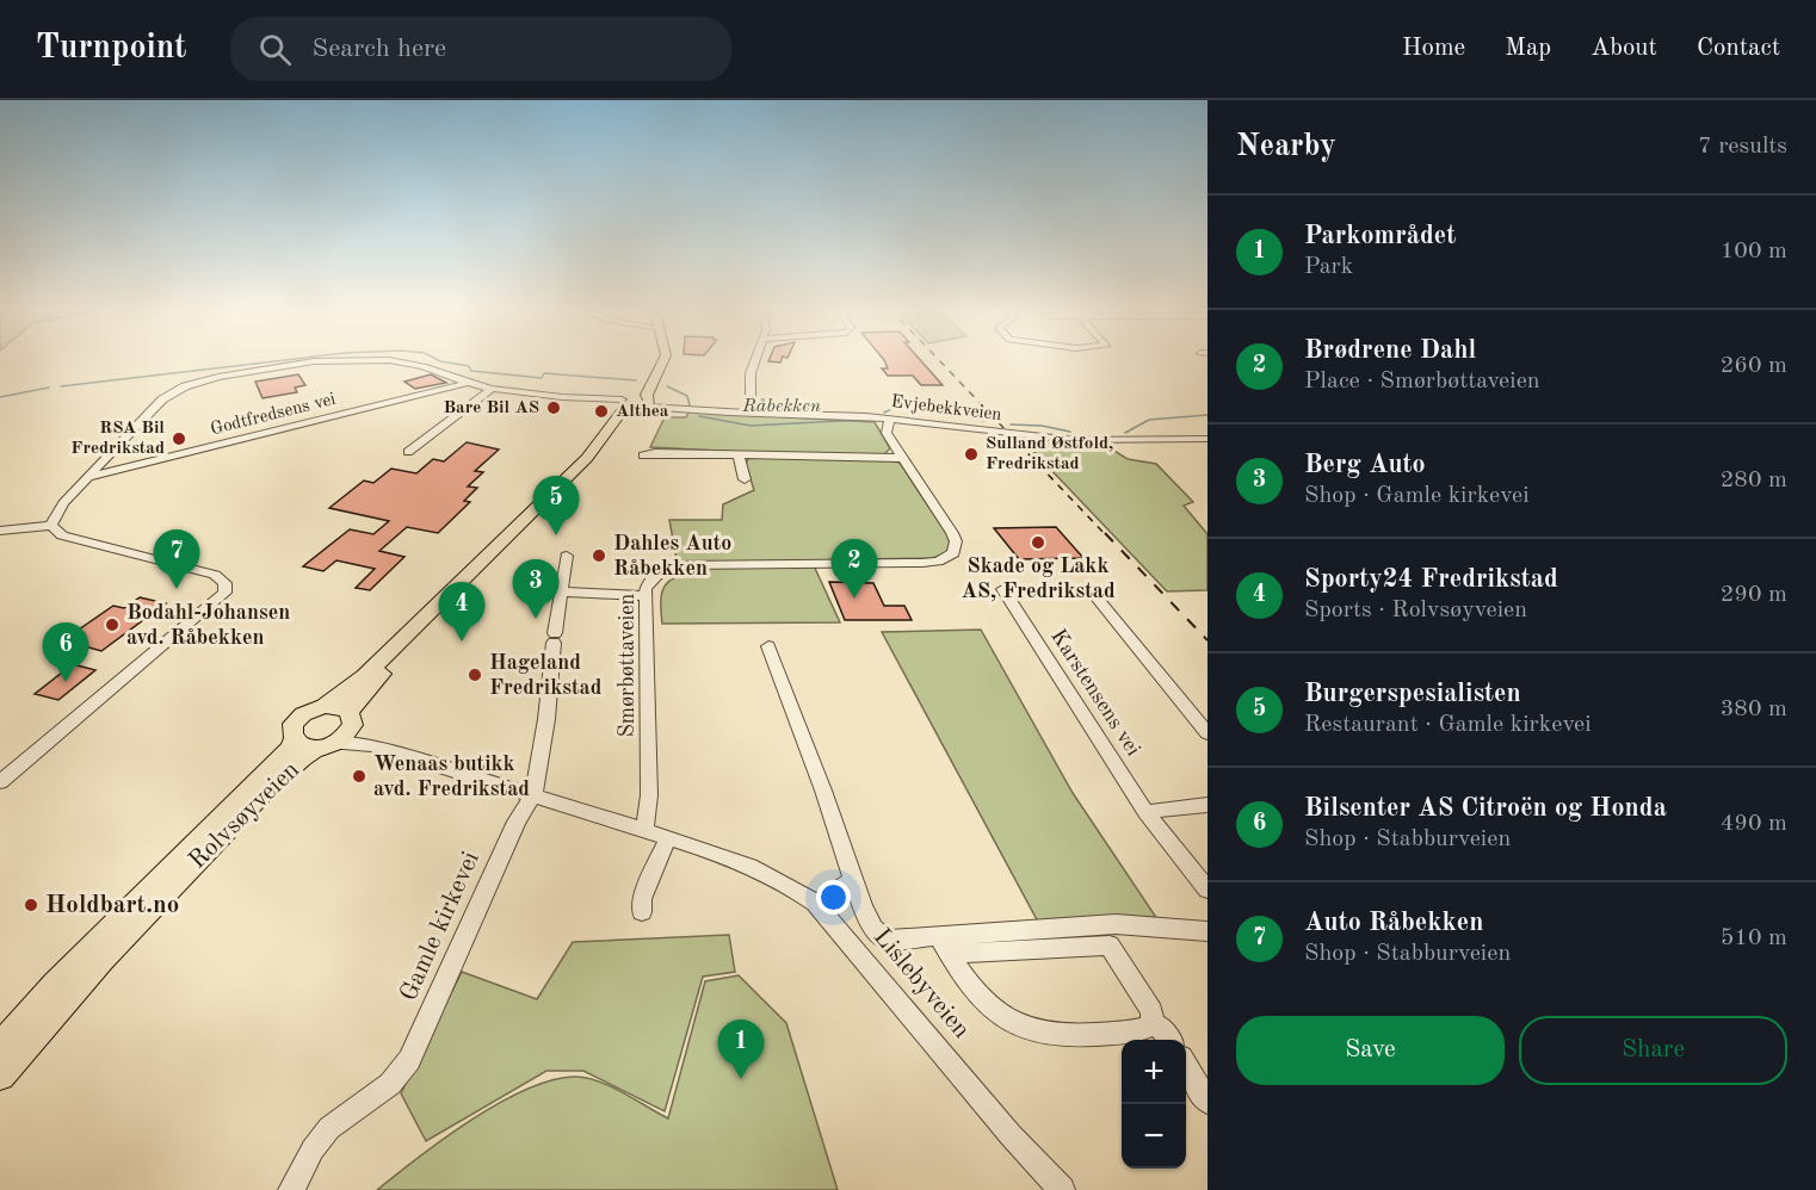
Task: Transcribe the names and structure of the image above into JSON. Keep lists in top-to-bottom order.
{
  "streets": {
    "main road": ["Rolvsøyveien"],
    "street": [
      "Evjebekkveien",
      "Godtfredsens vei",
      "Smørbøttaveien",
      "Karstensens vei",
      "Gamle kirkevei",
      "Lislebyveien"
    ]
  },
  "crossings": [
    ["Evjebekkveien", "Godtfredsens vei"],
    ["Evjebekkveien", "Smørbøttaveien"],
    ["Smørbøttaveien", "Lislebyveien"],
    ["Rolvsøyveien", "Lislebyveien"],
    ["Gamle kirkevei", "Lislebyveien"]
  ],
  "water": ["Råbekken"],
  "places": [
    "Bare Bil AS",
    "Althea",
    "RSA Bil Fredrikstad",
    "Sulland Østfold, Fredrikstad",
    "Skade og Lakk AS, Fredrikstad",
    "Dahles Auto Råbekken",
    "Bodahl-Johansen avd. Råbekken",
    "Hageland Fredrikstad",
    "Wenaas butikk avd. Fredrikstad",
    "Holdbart.no"
  ],
  "page": {
    "header": "Turnpoint",
    "search": "Search here",
    "nav": [
      "Home",
      "Map",
      "About",
      "Contact"
    ],
    "heading": ["Nearby", "7 results"],
    "list": [
      {
        "mark": "1",
        "name": "Parkområdet",
        "note": "Park",
        "value": "100 m"
      },
      {
        "mark": "2",
        "name": "Brødrene Dahl",
        "note": "Place · Smørbøttaveien",
        "value": "260 m"
      },
      {
        "mark": "3",
        "name": "Berg Auto",
        "note": "Shop · Gamle kirkevei",
        "value": "280 m"
      },
      {
        "mark": "4",
        "name": "Sporty24 Fredrikstad",
        "note": "Sports · Rolvsøyveien",
        "value": "290 m"
      },
      {
        "mark": "5",
        "name": "Burgerspesialisten",
        "note": "Restaurant · Gamle kirkevei",
        "value": "380 m"
      },
      {
        "mark": "6",
        "name": "Bilsenter AS Citroën og Honda",
        "note": "Shop · Stabburveien",
        "value": "490 m"
      },
      {
        "mark": "7",
        "name": "Auto Råbekken",
        "note": "Shop · Stabburveien",
        "value": "510 m"
      }
    ],
    "pins": [
      "5",
      "7",
      "2",
      "3",
      "4",
      "6",
      "1"
    ],
    "buttons": ["Save", "Share"],
    "map_buttons": ["+", "−"]
  }
}
